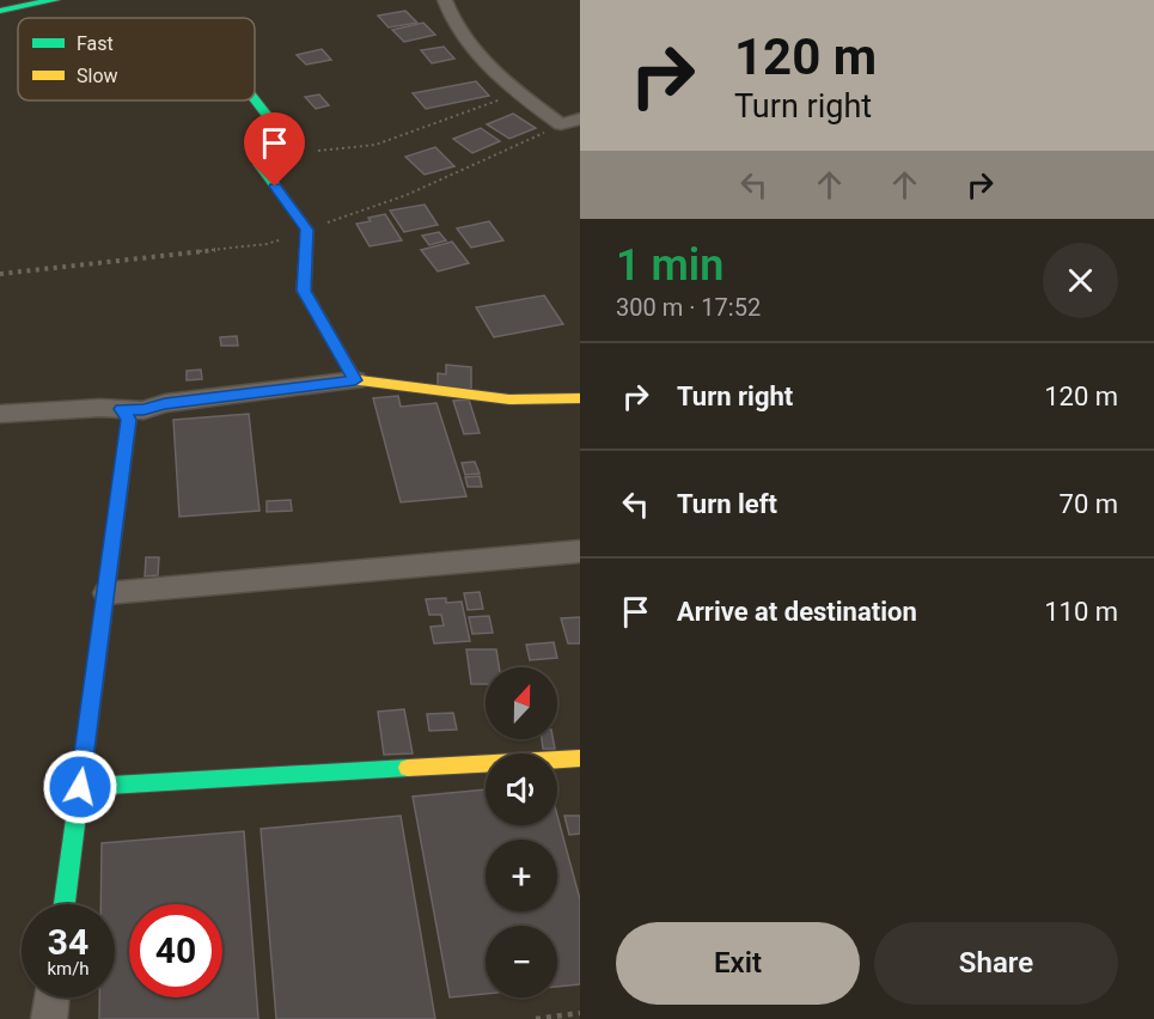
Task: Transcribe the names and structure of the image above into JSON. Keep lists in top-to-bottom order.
{
  "legend": ["Fast", "Slow"],
  "north": "top",
  "page": {
    "turn": ["120 m", "Turn right"],
    "heading": ["1 min", "300 m · 17:52"],
    "list": [
      {
        "name": "Turn right",
        "value": "120 m"
      },
      {
        "name": "Turn left",
        "value": "70 m"
      },
      {
        "name": "Arrive at destination",
        "value": "110 m"
      }
    ],
    "map_buttons": ["+", "−"],
    "speed": "34 km/h",
    "limit": "40",
    "buttons": ["Exit", "Share"]
  }
}
